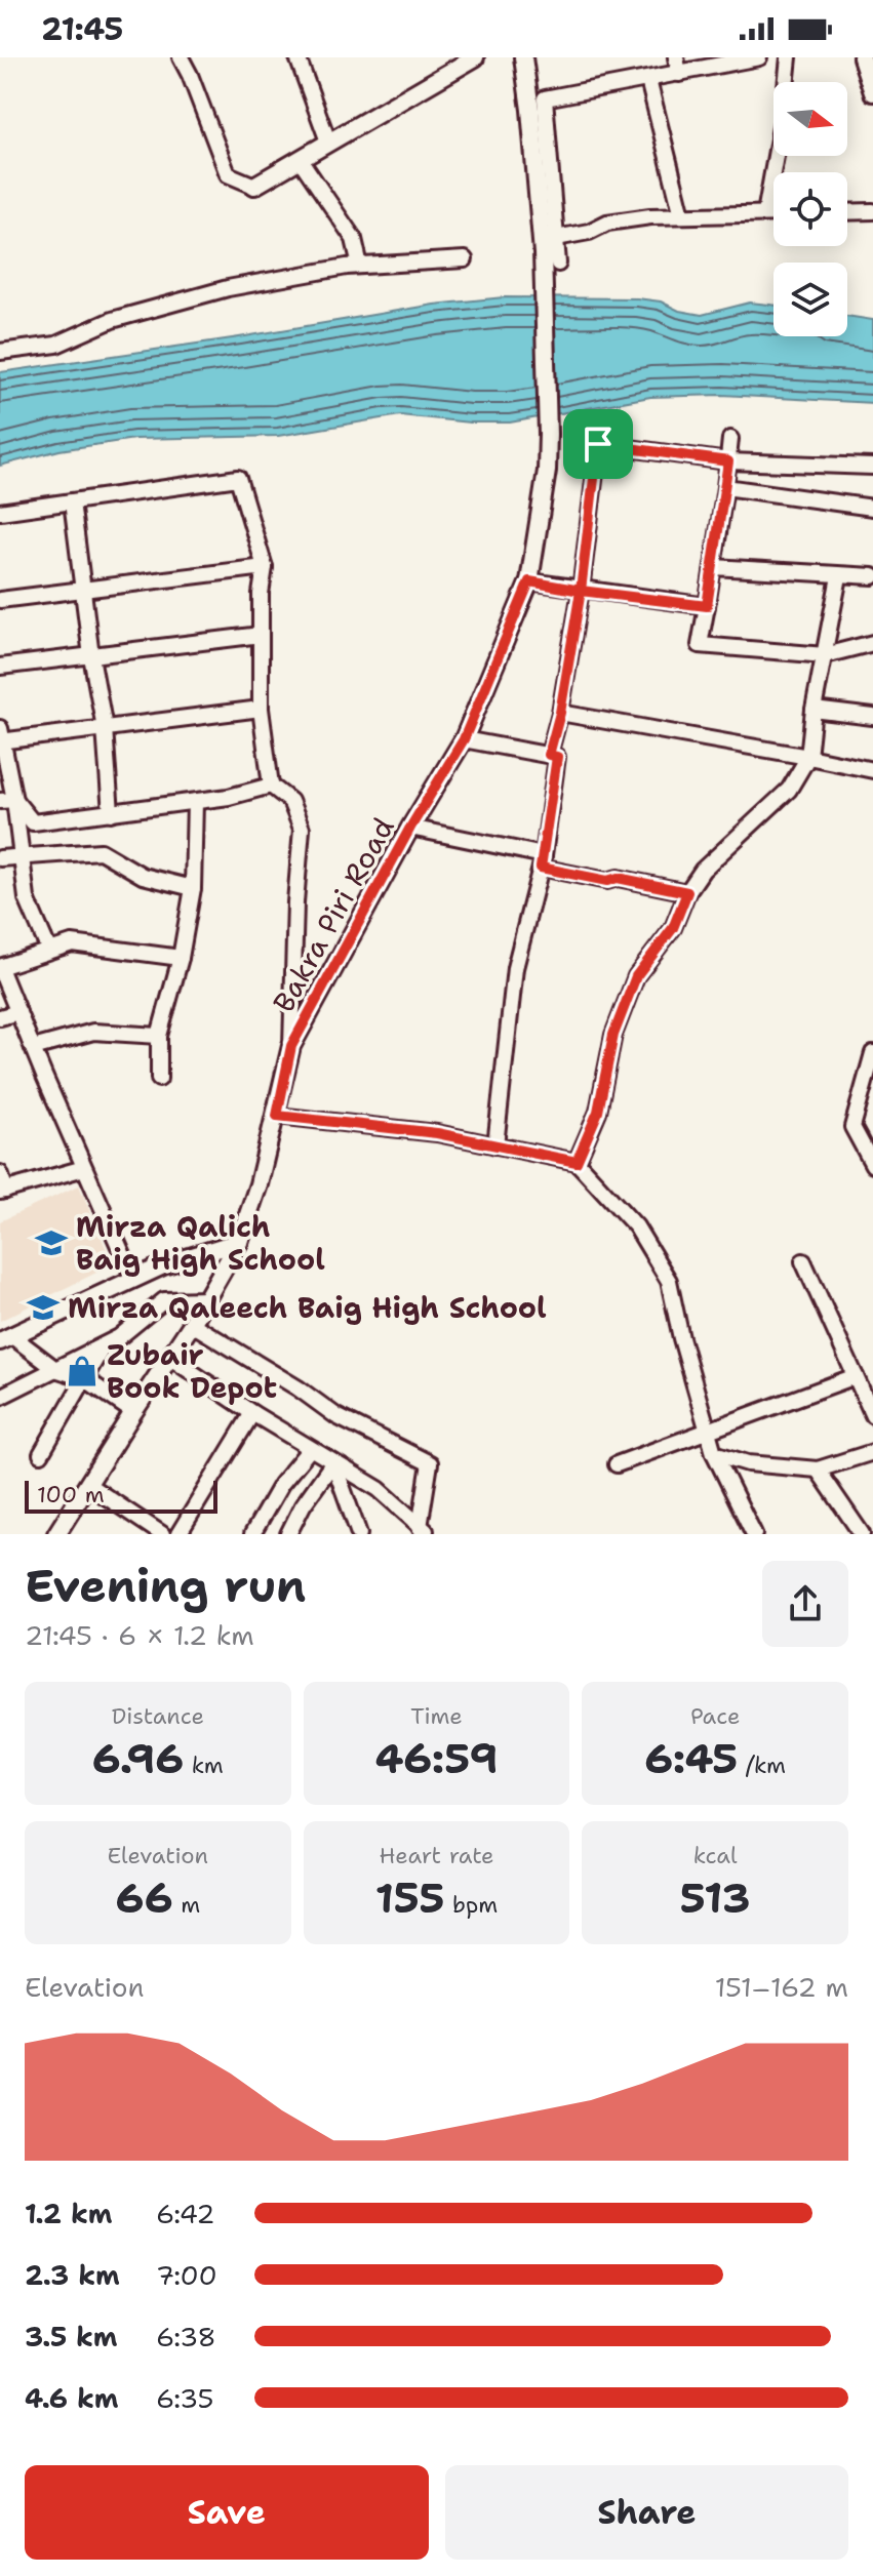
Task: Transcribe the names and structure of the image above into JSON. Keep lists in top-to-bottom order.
{
  "streets": {
    "street": ["Bakra Piri Road"]
  },
  "places": {
    "school or university": ["Mirza Qalich Baig High School", "Mirza Qaleech Baig High School"],
    "shop": ["Zubair Book Depot"]
  },
  "scale_bar": "100 m",
  "north": "right",
  "page": {
    "status": "21:45",
    "scale": "100 m",
    "heading": ["Evening run", "21:45 · 6 × 1.2 km"],
    "stats": [
      ["Distance", "6.96 km"],
      ["Time", "46:59"],
      ["Pace", "6:45 /km"],
      ["Elevation", "66 m"],
      ["Heart rate", "155 bpm"],
      ["kcal", "513"]
    ],
    "chart": ["Elevation", "151–162 m"],
    "list": [
      {
        "name": "1.2 km",
        "note": "6:42"
      },
      {
        "name": "2.3 km",
        "note": "7:00"
      },
      {
        "name": "3.5 km",
        "note": "6:38"
      },
      {
        "name": "4.6 km",
        "note": "6:35"
      }
    ],
    "buttons": ["Save", "Share"]
  }
}
